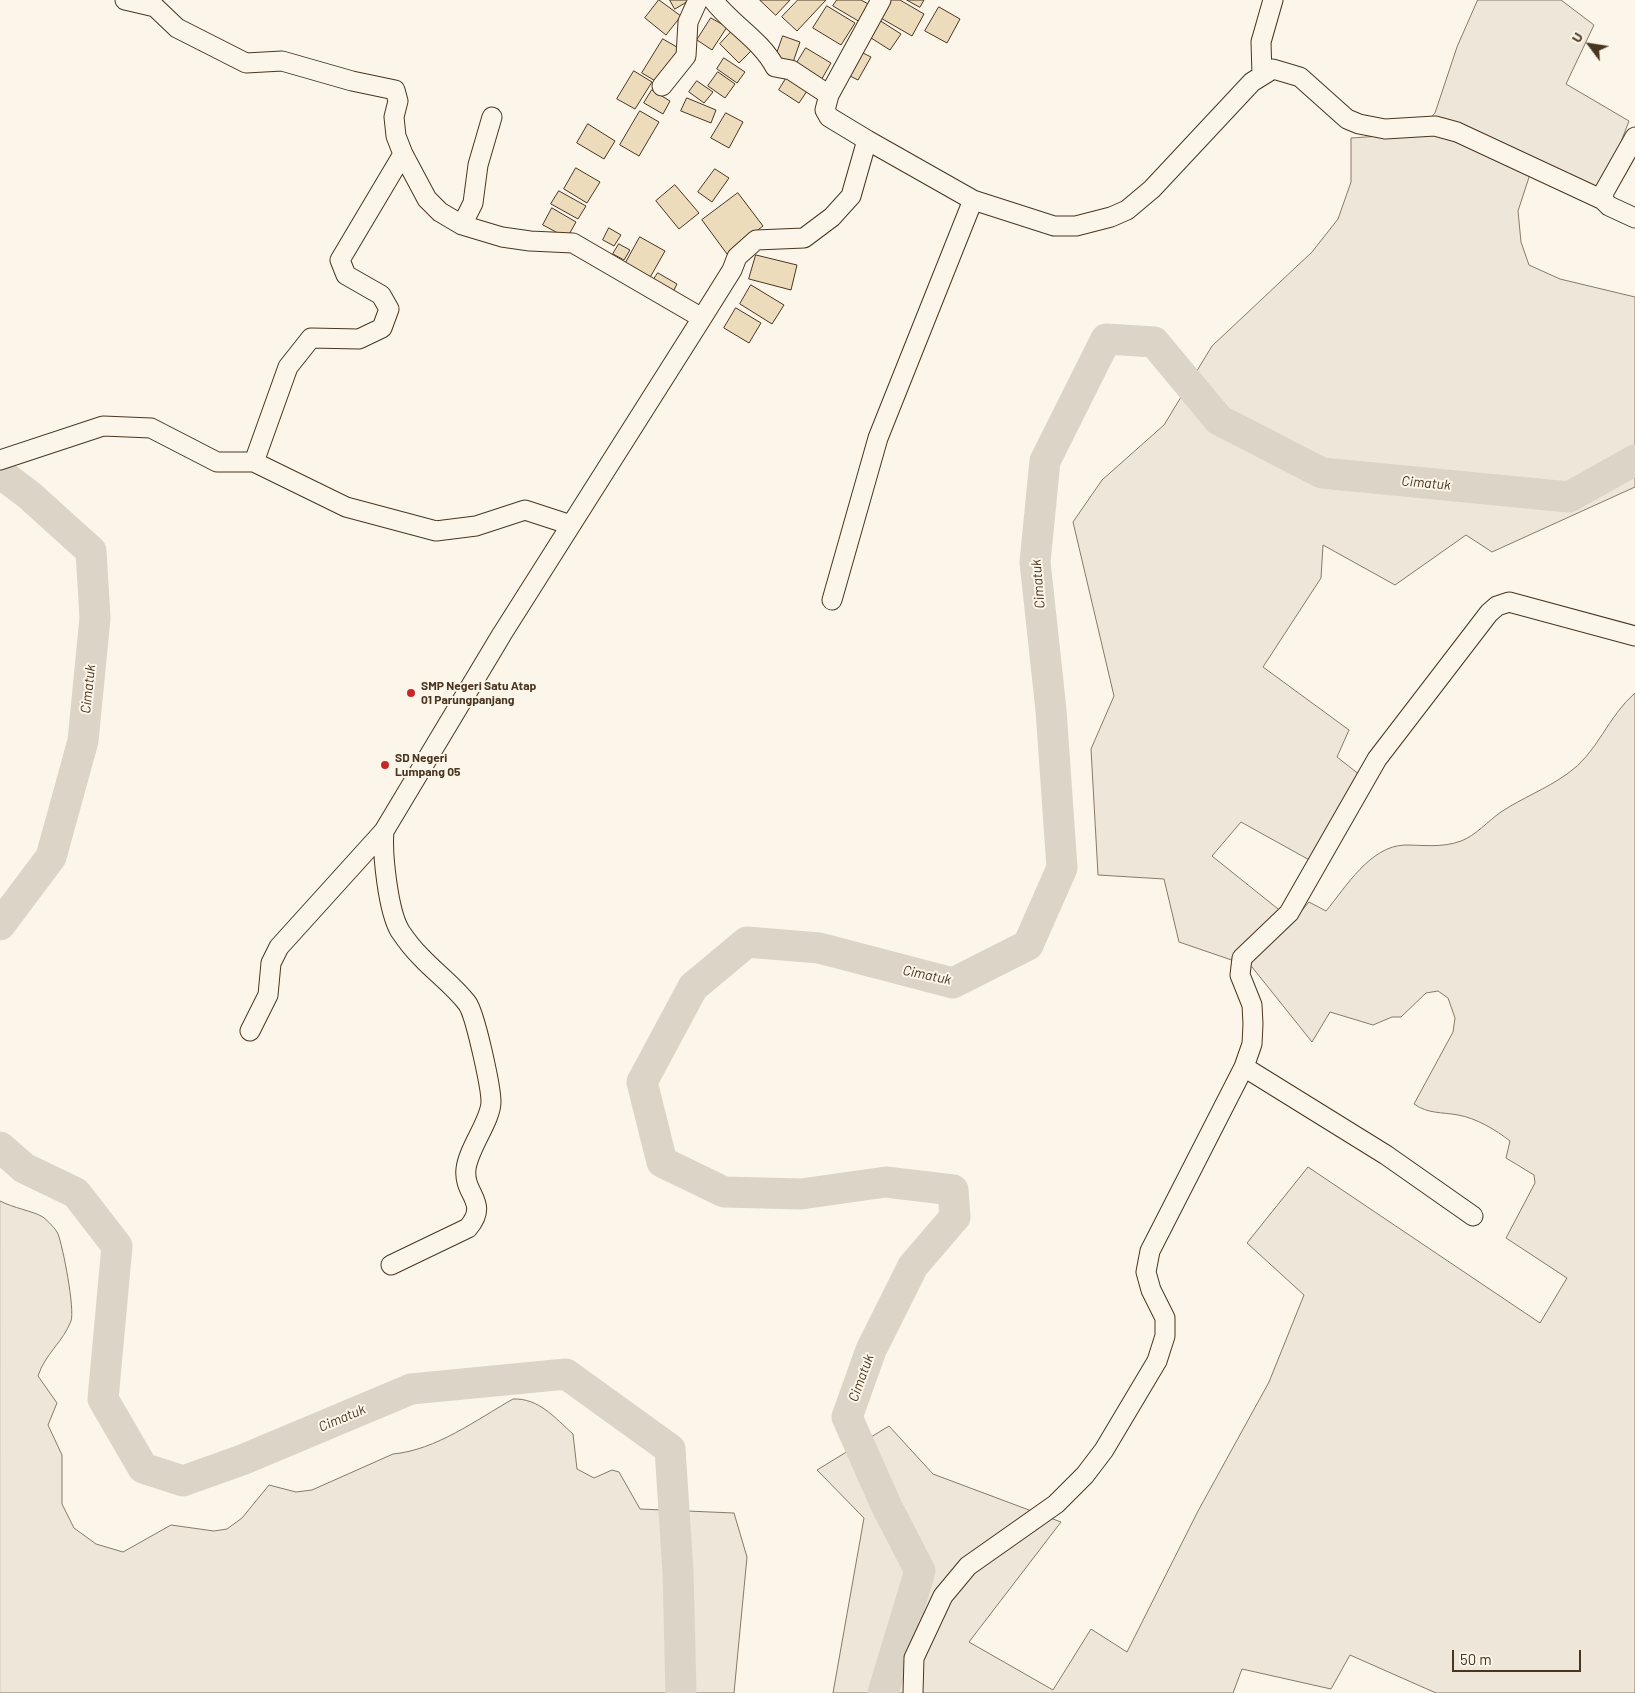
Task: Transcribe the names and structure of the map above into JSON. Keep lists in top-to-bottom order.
{
  "water": ["Cimatuk"],
  "places": ["SMP Negeri Satu Atap 01 Parungpanjang", "SD Negeri Lumpang 05"],
  "scale_bar": "50 m",
  "north": "top left"
}
